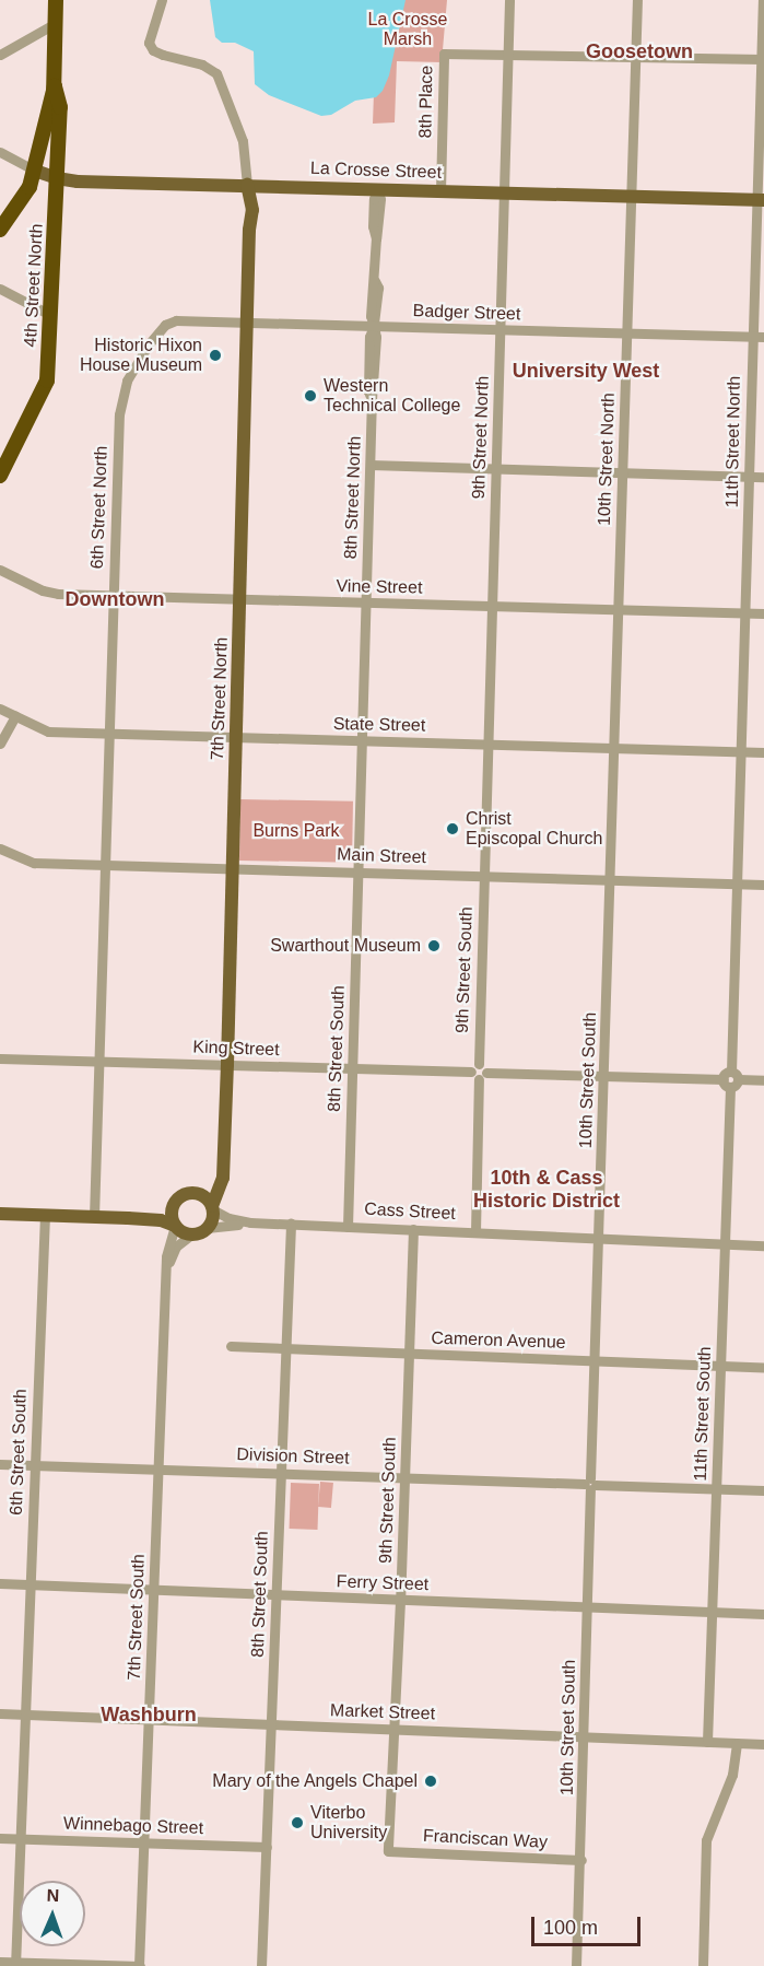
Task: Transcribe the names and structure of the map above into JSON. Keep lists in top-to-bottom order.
{
  "streets": {
    "highway": ["4th Street North"],
    "main road": ["La Crosse Street", "7th Street North"],
    "street": [
      "8th Place",
      "Badger Street",
      "9th Street North",
      "11th Street North",
      "10th Street North",
      "8th Street North",
      "6th Street North",
      "Vine Street",
      "State Street",
      "Main Street",
      "9th Street South",
      "King Street",
      "8th Street South",
      "10th Street South",
      "Cass Street",
      "Cameron Avenue",
      "11th Street South",
      "6th Street South",
      "Division Street",
      "Ferry Street",
      "7th Street South",
      "Market Street",
      "Winnebago Street",
      "Franciscan Way"
    ]
  },
  "crossings": [
    ["8th Place", "La Crosse Street"],
    ["8th Place", "9th Street North"],
    ["La Crosse Street", "4th Street North"],
    ["La Crosse Street", "9th Street North"],
    ["La Crosse Street", "11th Street North"],
    ["La Crosse Street", "10th Street North"],
    ["La Crosse Street", "8th Street North"],
    ["La Crosse Street", "7th Street North"],
    ["Badger Street", "9th Street North"],
    ["Badger Street", "11th Street North"],
    ["Badger Street", "10th Street North"],
    ["Badger Street", "8th Street North"],
    ["Badger Street", "6th Street North"],
    ["Badger Street", "7th Street North"],
    ["9th Street North", "Vine Street"],
    ["9th Street North", "State Street"],
    ["9th Street North", "Main Street"],
    ["9th Street North", "9th Street South"],
    ["11th Street North", "Vine Street"],
    ["11th Street North", "State Street"],
    ["11th Street North", "Main Street"],
    ["11th Street North", "11th Street South"],
    ["10th Street North", "Vine Street"],
    ["10th Street North", "State Street"],
    ["10th Street North", "Main Street"],
    ["10th Street North", "10th Street South"],
    ["8th Street North", "Vine Street"],
    ["8th Street North", "State Street"],
    ["8th Street North", "Main Street"],
    ["8th Street North", "8th Street South"],
    ["6th Street North", "Vine Street"],
    ["6th Street North", "State Street"],
    ["6th Street North", "Main Street"],
    ["Vine Street", "7th Street North"],
    ["7th Street North", "State Street"],
    ["7th Street North", "Main Street"],
    ["7th Street North", "King Street"],
    ["7th Street North", "Cass Street"],
    ["7th Street North", "7th Street South"],
    ["Main Street", "9th Street South"],
    ["Main Street", "8th Street South"],
    ["Main Street", "10th Street South"],
    ["Main Street", "11th Street South"],
    ["9th Street South", "King Street"],
    ["9th Street South", "Cass Street"],
    ["9th Street South", "Cameron Avenue"],
    ["9th Street South", "Division Street"],
    ["9th Street South", "Ferry Street"],
    ["9th Street South", "Market Street"],
    ["9th Street South", "Franciscan Way"],
    ["King Street", "8th Street South"],
    ["King Street", "10th Street South"],
    ["King Street", "11th Street South"],
    ["8th Street South", "Cass Street"],
    ["8th Street South", "Cameron Avenue"],
    ["8th Street South", "Division Street"],
    ["8th Street South", "Ferry Street"],
    ["8th Street South", "Market Street"],
    ["8th Street South", "Winnebago Street"],
    ["10th Street South", "Cass Street"],
    ["10th Street South", "Cameron Avenue"],
    ["10th Street South", "Division Street"],
    ["10th Street South", "Ferry Street"],
    ["10th Street South", "Market Street"],
    ["10th Street South", "Franciscan Way"],
    ["Cass Street", "11th Street South"],
    ["Cass Street", "7th Street South"],
    ["Cameron Avenue", "11th Street South"],
    ["11th Street South", "Division Street"],
    ["11th Street South", "Ferry Street"],
    ["11th Street South", "Market Street"],
    ["6th Street South", "Division Street"],
    ["6th Street South", "Ferry Street"],
    ["6th Street South", "Market Street"],
    ["6th Street South", "Winnebago Street"],
    ["Division Street", "7th Street South"],
    ["Ferry Street", "7th Street South"],
    ["7th Street South", "Market Street"],
    ["7th Street South", "Winnebago Street"]
  ],
  "districts": [
    "Goosetown",
    "University West",
    "Downtown",
    "10th & Cass Historic District",
    "Washburn"
  ],
  "parks": ["La Crosse Marsh", "Burns Park"],
  "places": [
    "Historic Hixon House Museum",
    "Western Technical College",
    "Christ Episcopal Church",
    "Swarthout Museum",
    "Mary of the Angels Chapel",
    "Viterbo University"
  ],
  "scale_bar": "100 m",
  "north": "top"
}
